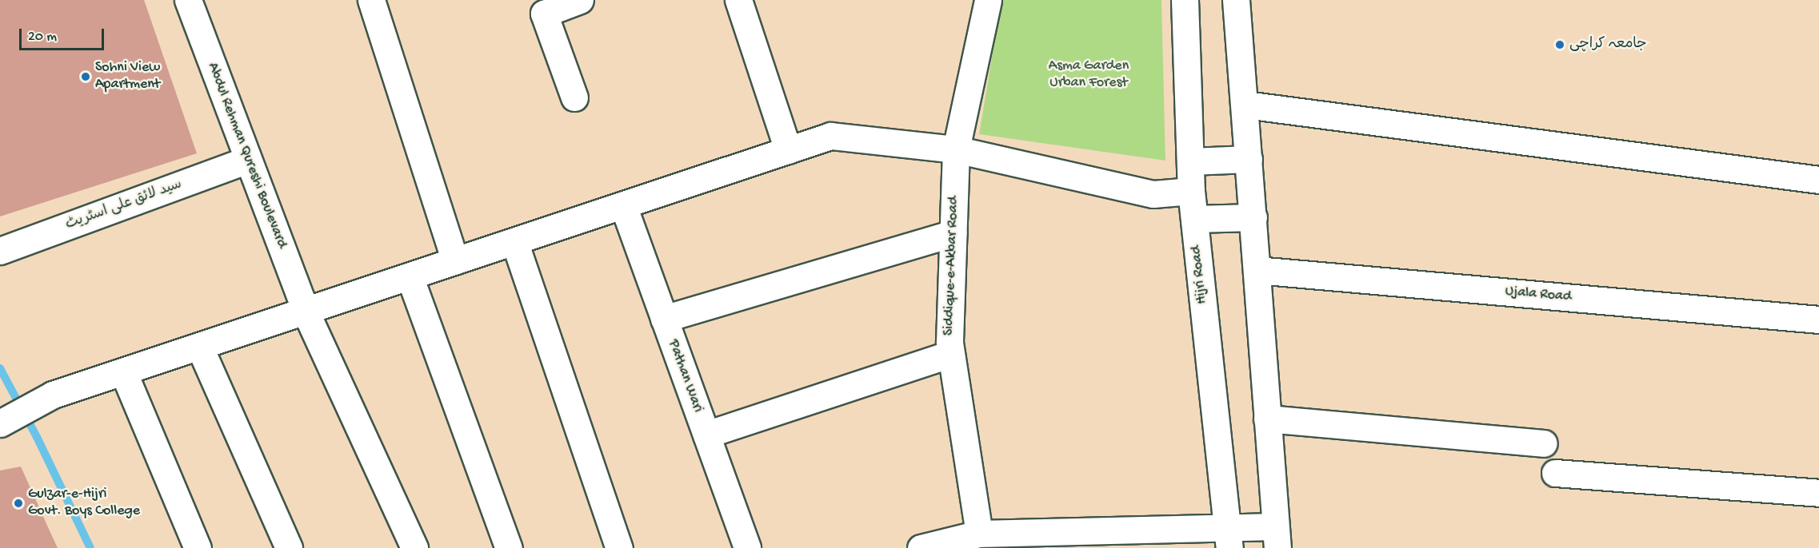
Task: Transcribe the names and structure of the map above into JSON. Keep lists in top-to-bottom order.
{
  "streets": {
    "street": [
      "Abdul Rehman Qureshi Boulevard",
      "سید لائق علی اسٹریٹ",
      "Siddique-e-Akbar Road",
      "Hijri Road",
      "Ujala Road",
      "Pathan Wari"
    ]
  },
  "crossings": [
    ["Abdul Rehman Qureshi Boulevard", "سید لائق علی اسٹریٹ"]
  ],
  "parks": ["Asma Garden Urban Forest"],
  "places": ["جامعہ کراچی", "Sohni View Apartment", "Gulzar-e-Hijri Govt. Boys College"],
  "scale_bar": "20 m"
}
